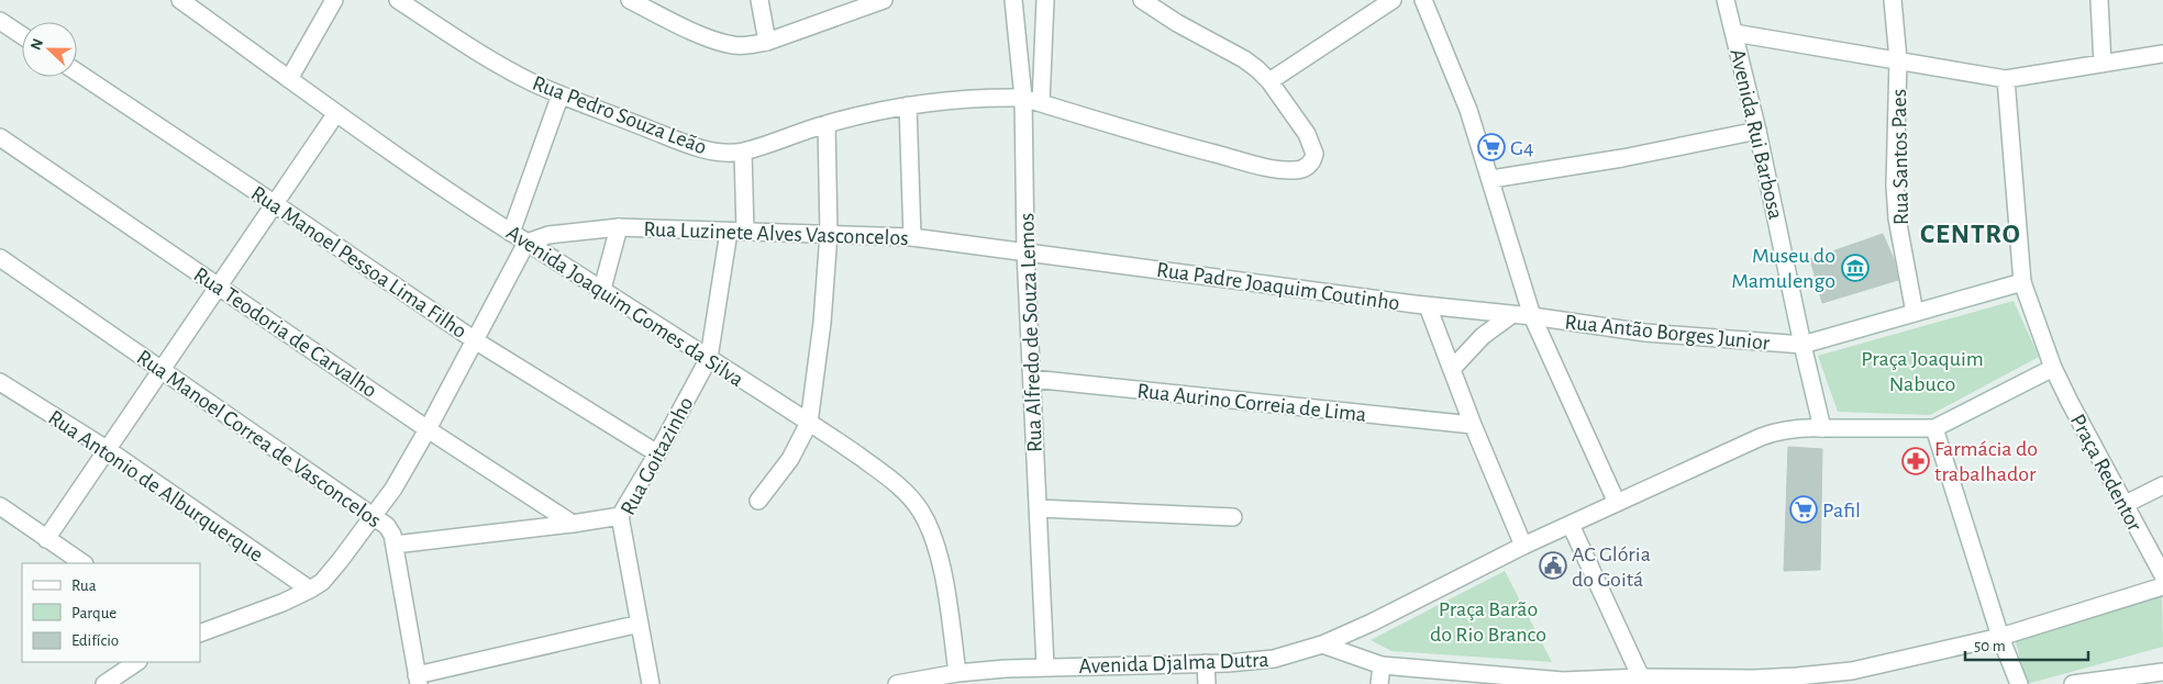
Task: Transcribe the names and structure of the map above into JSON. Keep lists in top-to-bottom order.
{
  "streets": {
    "street": [
      "Rua Pedro Souza Leão",
      "Avenida Rui Barbosa",
      "Rua Santos Paes",
      "Rua Luzinete Alves Vasconcelos",
      "Rua Manoel Pessoa Lima Filho",
      "Rua Padre Joaquim Coutinho",
      "Avenida Joaquim Gomes da Silva",
      "Rua Teodoria de Carvalho",
      "Rua Antão Borges Junior",
      "Rua Alfredo de Souza Lemos",
      "Rua Aurino Correia de Lima",
      "Rua Manoel Correa de Vasconcelos",
      "Rua Goitazinho",
      "Praça Redentor",
      "Rua Antonio de Alburquerque",
      "Avenida Djalma Dutra"
    ]
  },
  "crossings": [
    ["Rua Pedro Souza Leão", "Rua Alfredo de Souza Lemos"],
    ["Rua Pedro Souza Leão", "Rua Goitazinho"],
    ["Avenida Rui Barbosa", "Rua Antão Borges Junior"],
    ["Avenida Rui Barbosa", "Avenida Djalma Dutra"],
    ["Rua Luzinete Alves Vasconcelos", "Rua Padre Joaquim Coutinho"],
    ["Rua Luzinete Alves Vasconcelos", "Avenida Joaquim Gomes da Silva"],
    ["Rua Luzinete Alves Vasconcelos", "Rua Alfredo de Souza Lemos"],
    ["Rua Luzinete Alves Vasconcelos", "Rua Goitazinho"],
    ["Rua Manoel Pessoa Lima Filho", "Rua Goitazinho"],
    ["Rua Padre Joaquim Coutinho", "Rua Antão Borges Junior"],
    ["Rua Padre Joaquim Coutinho", "Rua Alfredo de Souza Lemos"],
    ["Avenida Joaquim Gomes da Silva", "Rua Goitazinho"],
    ["Avenida Joaquim Gomes da Silva", "Avenida Djalma Dutra"],
    ["Rua Alfredo de Souza Lemos", "Rua Aurino Correia de Lima"],
    ["Rua Alfredo de Souza Lemos", "Avenida Djalma Dutra"]
  ],
  "districts": ["CENTRO"],
  "parks": ["Praça Joaquim Nabuco", "Praça Barão do Rio Branco"],
  "places": {
    "supermarket": ["G4", "Pafil"],
    "museum": ["Museu do Mamulengo"],
    "pharmacy": ["Farmácia do trabalhador"],
    "public building": ["AC Glória do Goitá"]
  },
  "legend": ["Rua", "Parque", "Edifício"],
  "scale_bar": "50 m",
  "north": "left"
}
